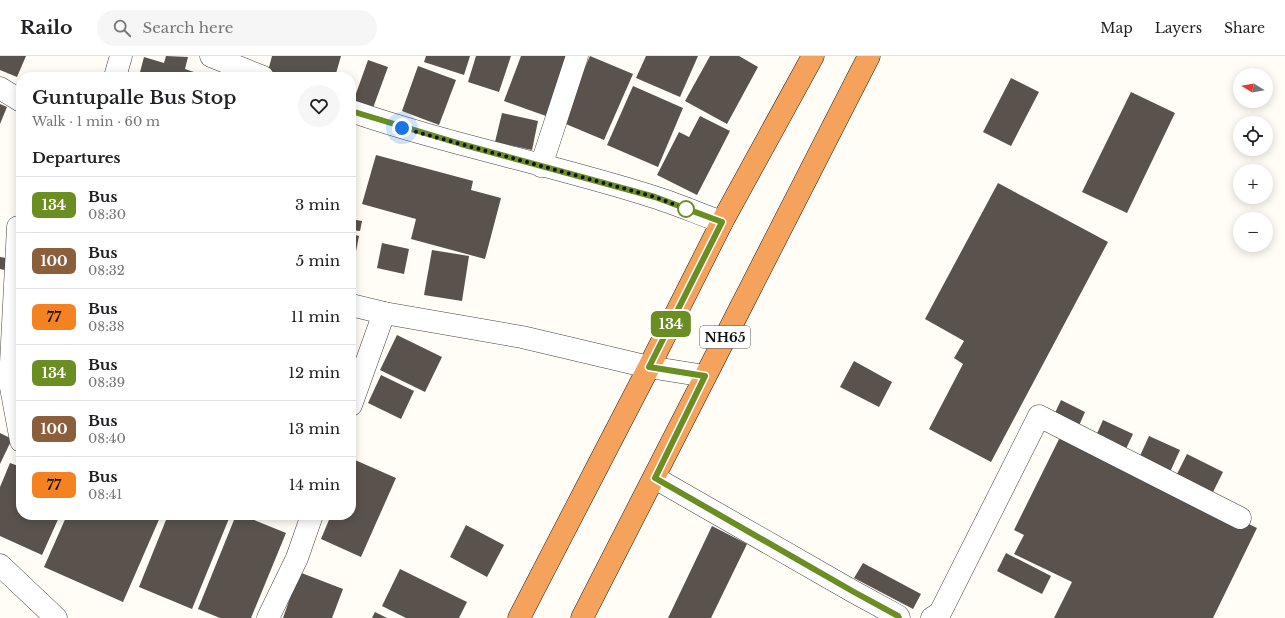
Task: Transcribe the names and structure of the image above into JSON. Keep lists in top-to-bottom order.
{
  "streets": {
    "highway": ["NH65"]
  },
  "lines": ["bus line 134"],
  "north": "left",
  "page": {
    "header": "Railo",
    "search": "Search here",
    "nav": ["Map", "Layers", "Share"],
    "on_map": "134",
    "map_buttons": ["+", "−"],
    "heading": [
      ["Guntupalle Bus Stop", "Walk · 1 min · 60 m"],
      "Departures"
    ],
    "list": [
      {
        "mark": "134",
        "name": "Bus",
        "note": "08:30",
        "value": "3 min"
      },
      {
        "mark": "100",
        "name": "Bus",
        "note": "08:32",
        "value": "5 min"
      },
      {
        "mark": "77",
        "name": "Bus",
        "note": "08:38",
        "value": "11 min"
      },
      {
        "mark": "134",
        "name": "Bus",
        "note": "08:39",
        "value": "12 min"
      },
      {
        "mark": "100",
        "name": "Bus",
        "note": "08:40",
        "value": "13 min"
      },
      {
        "mark": "77",
        "name": "Bus",
        "note": "08:41",
        "value": "14 min"
      }
    ]
  }
}
